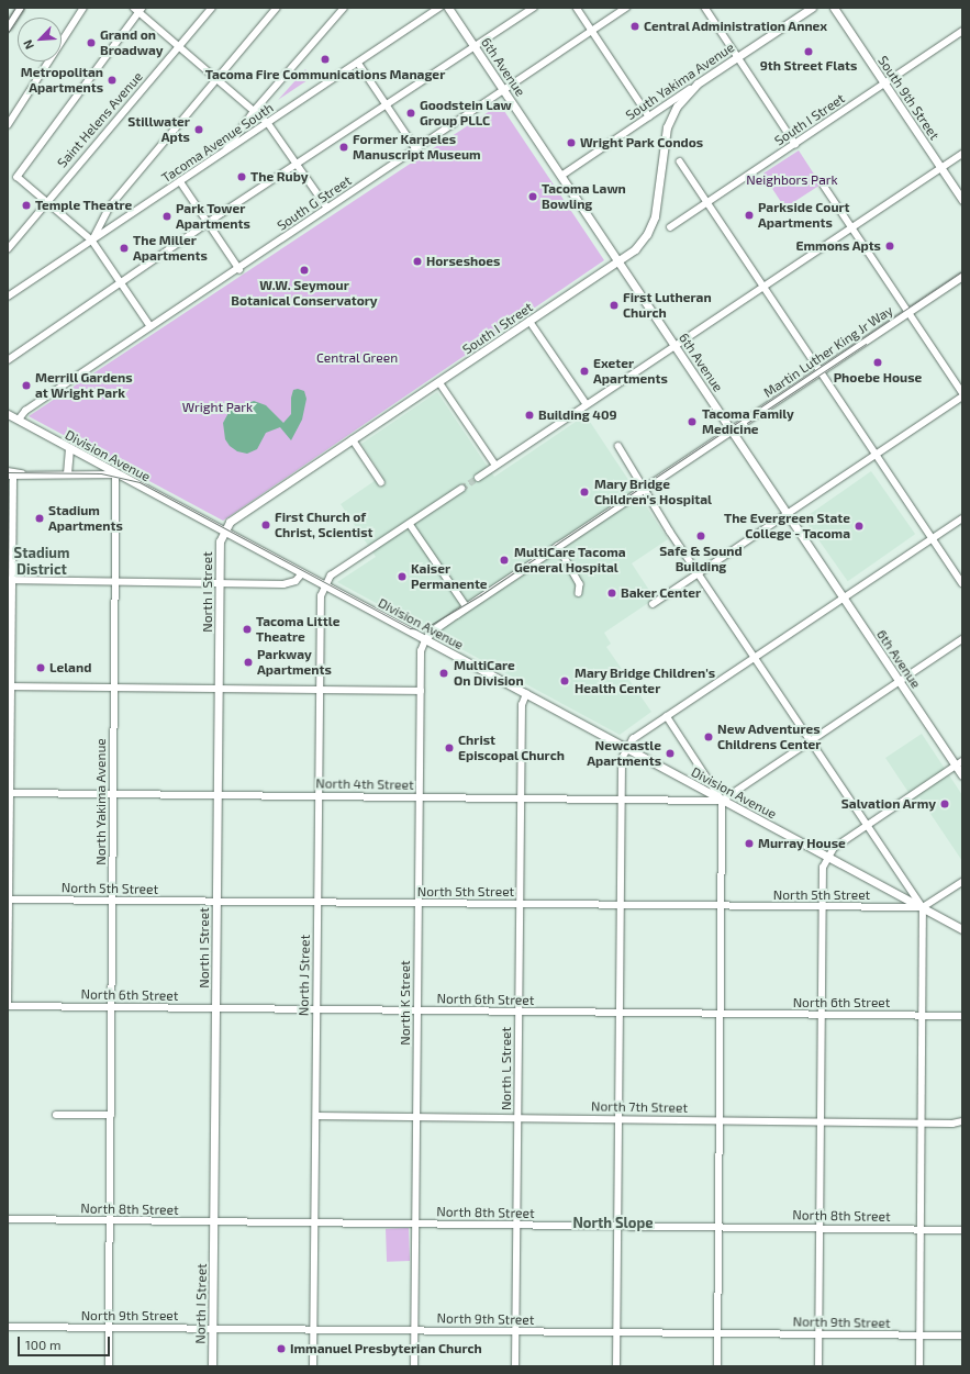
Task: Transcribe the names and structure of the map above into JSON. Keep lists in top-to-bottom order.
{
  "streets": {
    "main road": [
      "6th Avenue",
      "South Yakima Avenue",
      "South 9th Street",
      "South I Street",
      "Martin Luther King Jr Way",
      "Division Avenue",
      "North I Street"
    ],
    "street": [
      "Saint Helens Avenue",
      "Tacoma Avenue South",
      "South G Street",
      "North 4th Street",
      "North Yakima Avenue",
      "North 5th Street",
      "North J Street",
      "North 6th Street",
      "North K Street",
      "North L Street",
      "North 7th Street",
      "North 8th Street",
      "North 9th Street"
    ]
  },
  "crossings": [
    ["6th Avenue", "South Yakima Avenue"],
    ["6th Avenue", "South I Street"],
    ["6th Avenue", "South G Street"],
    ["6th Avenue", "Martin Luther King Jr Way"],
    ["South Yakima Avenue", "South I Street"],
    ["South 9th Street", "South I Street"],
    ["South I Street", "Division Avenue"],
    ["South I Street", "North I Street"],
    ["South G Street", "Division Avenue"],
    ["Martin Luther King Jr Way", "Division Avenue"],
    ["Martin Luther King Jr Way", "North K Street"],
    ["Division Avenue", "North I Street"],
    ["Division Avenue", "North 4th Street"],
    ["Division Avenue", "North Yakima Avenue"],
    ["Division Avenue", "North 5th Street"],
    ["Division Avenue", "North J Street"],
    ["Division Avenue", "North K Street"],
    ["Division Avenue", "North L Street"],
    ["North I Street", "North 4th Street"],
    ["North I Street", "North 5th Street"],
    ["North I Street", "North 6th Street"],
    ["North I Street", "North 8th Street"],
    ["North I Street", "North 9th Street"],
    ["North 4th Street", "North Yakima Avenue"],
    ["North 4th Street", "North J Street"],
    ["North 4th Street", "North K Street"],
    ["North 4th Street", "North L Street"],
    ["North Yakima Avenue", "North 5th Street"],
    ["North Yakima Avenue", "North 6th Street"],
    ["North Yakima Avenue", "North 8th Street"],
    ["North Yakima Avenue", "North 9th Street"],
    ["North 5th Street", "North J Street"],
    ["North 5th Street", "North K Street"],
    ["North 5th Street", "North L Street"],
    ["North J Street", "North 6th Street"],
    ["North J Street", "North 7th Street"],
    ["North J Street", "North 8th Street"],
    ["North J Street", "North 9th Street"],
    ["North 6th Street", "North K Street"],
    ["North 6th Street", "North L Street"],
    ["North K Street", "North 7th Street"],
    ["North K Street", "North 8th Street"],
    ["North K Street", "North 9th Street"],
    ["North L Street", "North 7th Street"],
    ["North L Street", "North 8th Street"],
    ["North L Street", "North 9th Street"]
  ],
  "districts": ["Stadium District", "North Slope"],
  "parks": ["Neighbors Park", "Central Green", "Wright Park"],
  "places": [
    "Central Administration Annex",
    "Grand on Broadway",
    "9th Street Flats",
    "Tacoma Fire Communications Manager",
    "Metropolitan Apartments",
    "Goodstein Law Group PLLC",
    "Stillwater Apts",
    "Wright Park Condos",
    "Former Karpeles Manuscript Museum",
    "The Ruby",
    "Tacoma Lawn Bowling",
    "Temple Theatre",
    "Parkside Court Apartments",
    "Park Tower Apartments",
    "Emmons Apts",
    "The Miller Apartments",
    "Horseshoes",
    "W.W. Seymour Botanical Conservatory",
    "First Lutheran Church",
    "Phoebe House",
    "Exeter Apartments",
    "Merrill Gardens at Wright Park",
    "Building 409",
    "Tacoma Family Medicine",
    "Mary Bridge Children's Hospital",
    "Stadium Apartments",
    "First Church of Christ, Scientist",
    "The Evergreen State College - Tacoma",
    "Safe & Sound Building",
    "MultiCare Tacoma General Hospital",
    "Kaiser Permanente",
    "Baker Center",
    "Tacoma Little Theatre",
    "Parkway Apartments",
    "Leland",
    "MultiCare On Division",
    "Mary Bridge Children's Health Center",
    "New Adventures Childrens Center",
    "Christ Episcopal Church",
    "Newcastle Apartments",
    "Salvation Army",
    "Murray House",
    "Immanuel Presbyterian Church"
  ],
  "scale_bar": "100 m",
  "north": "bottom left"
}
